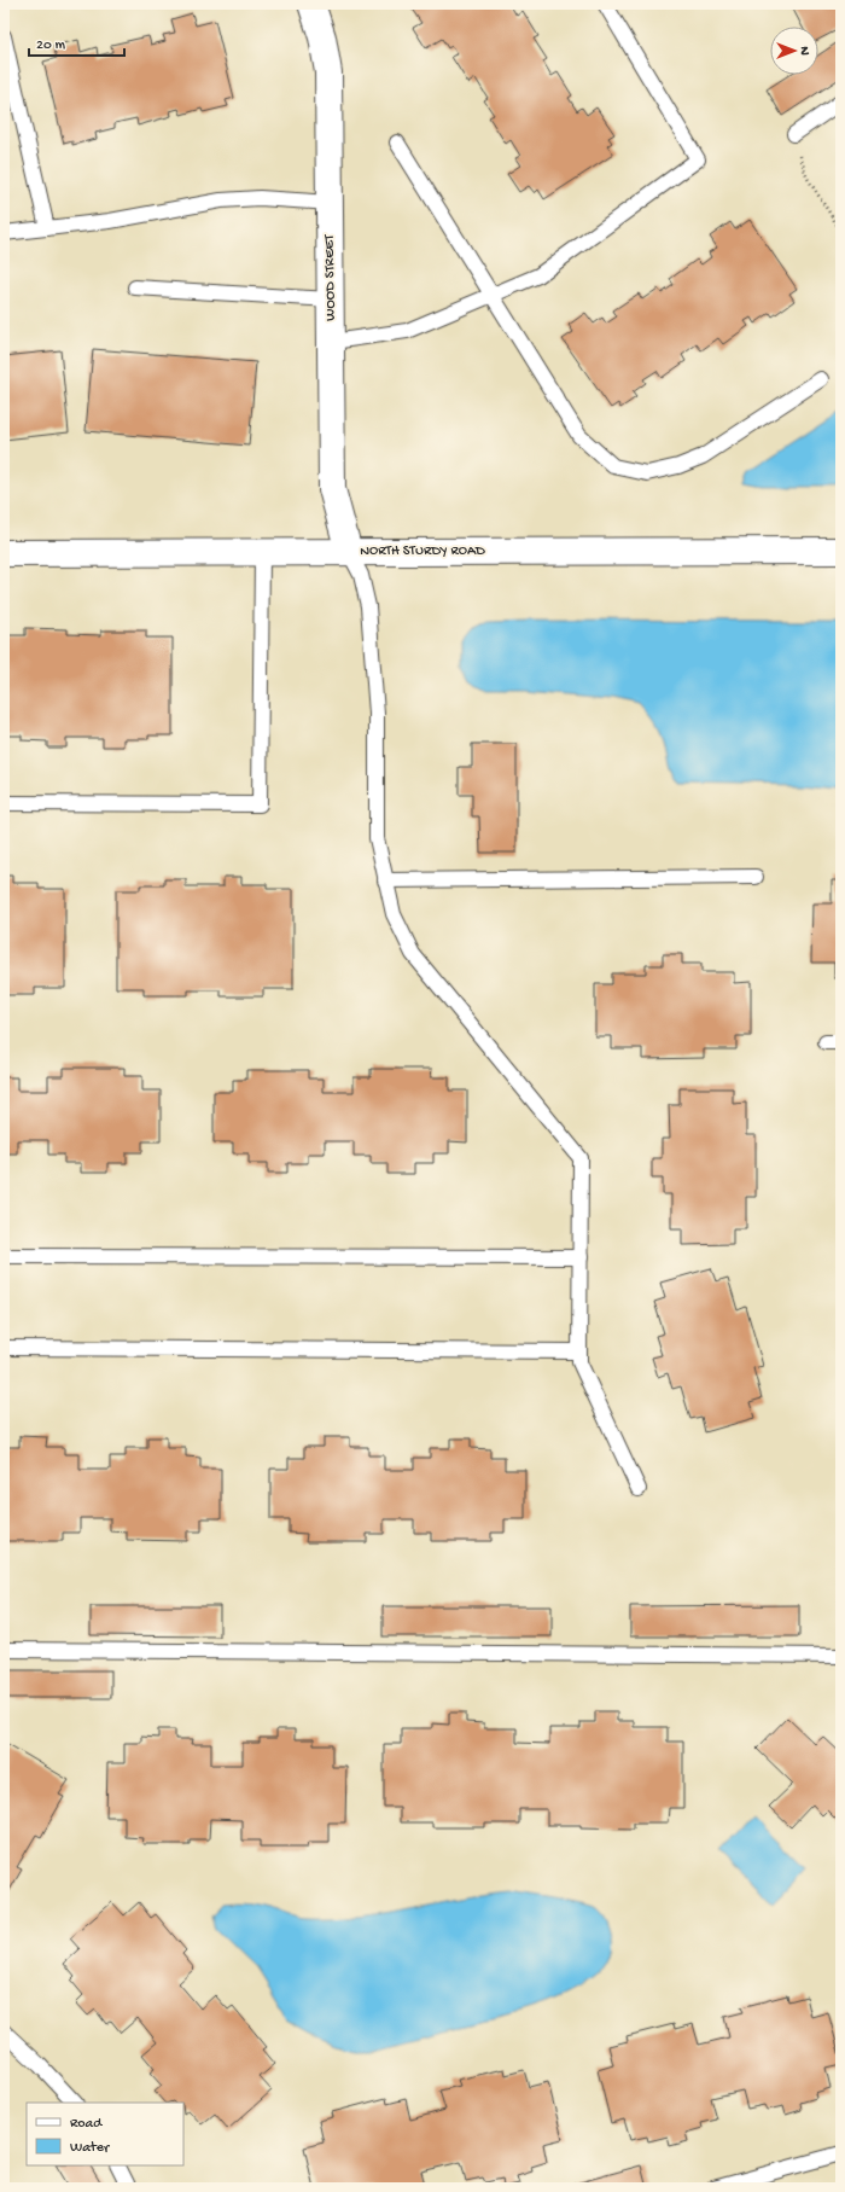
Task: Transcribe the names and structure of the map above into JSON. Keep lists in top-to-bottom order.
{
  "streets": {
    "street": ["WOOD STREET", "NORTH STURDY ROAD"]
  },
  "crossings": [
    ["WOOD STREET", "NORTH STURDY ROAD"]
  ],
  "legend": ["Road", "Water"],
  "scale_bar": "20 m",
  "north": "right"
}
